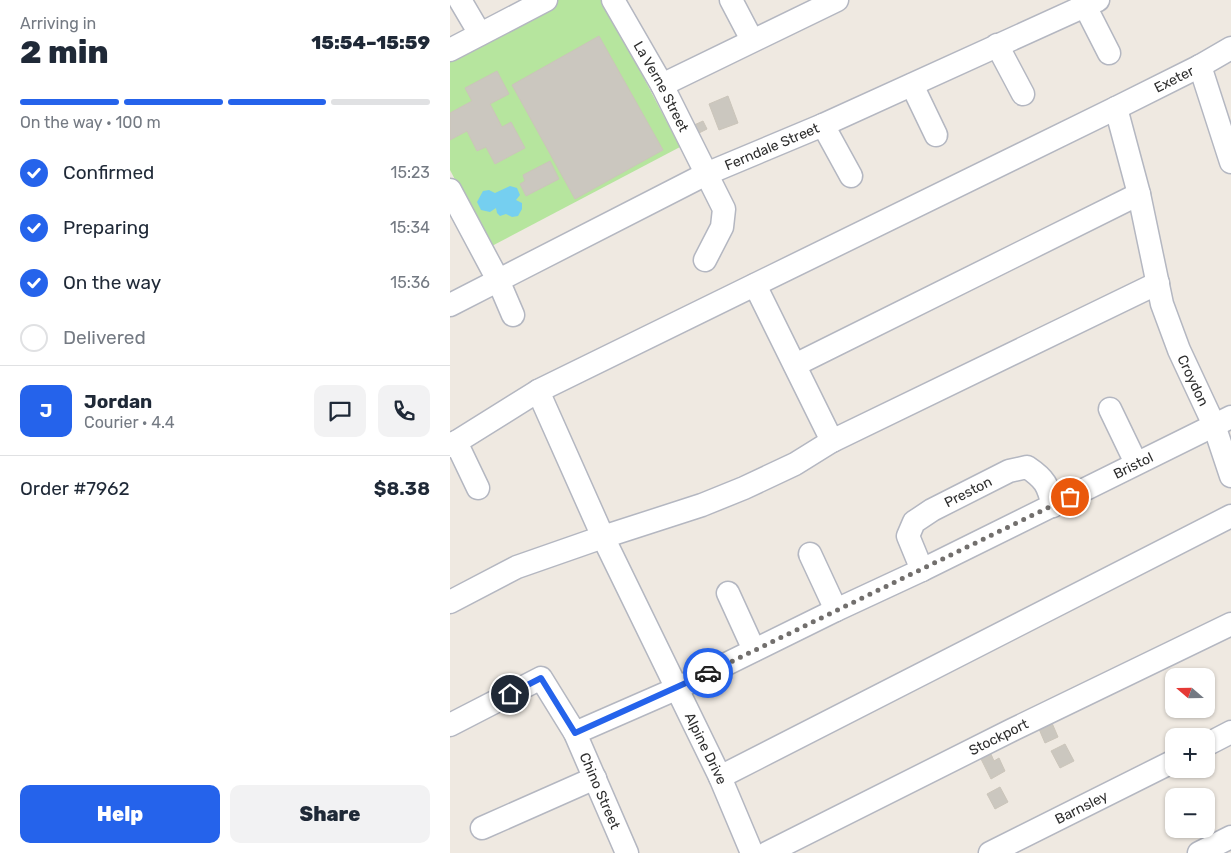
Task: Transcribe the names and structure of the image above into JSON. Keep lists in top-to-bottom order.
{
  "streets": {
    "street": [
      "Exeter",
      "La Verne Street",
      "Ferndale Street",
      "Croydon",
      "Bristol",
      "Preston",
      "Stockport",
      "Alpine Drive",
      "Chino Street",
      "Barnsley"
    ]
  },
  "crossings": [
    ["Exeter", "Croydon"],
    ["Exeter", "Alpine Drive"],
    ["La Verne Street", "Ferndale Street"],
    ["Croydon", "Bristol"],
    ["Bristol", "Preston"],
    ["Bristol", "Alpine Drive"],
    ["Bristol", "Chino Street"]
  ],
  "north": "left",
  "page": {
    "heading": ["2 min", "Arriving in", "15:54–15:59"],
    "panel": [
      "Jordan",
      "Courier · 4.4",
      "Order #7962",
      "$8.38"
    ],
    "bar": "On the way · 100 m",
    "list": [
      ["Confirmed", "15:23"],
      ["Preparing", "15:34"],
      ["On the way", "15:36"],
      "Delivered"
    ],
    "round": "J",
    "map_buttons": ["+", "−"],
    "buttons": ["Help", "Share"]
  }
}
